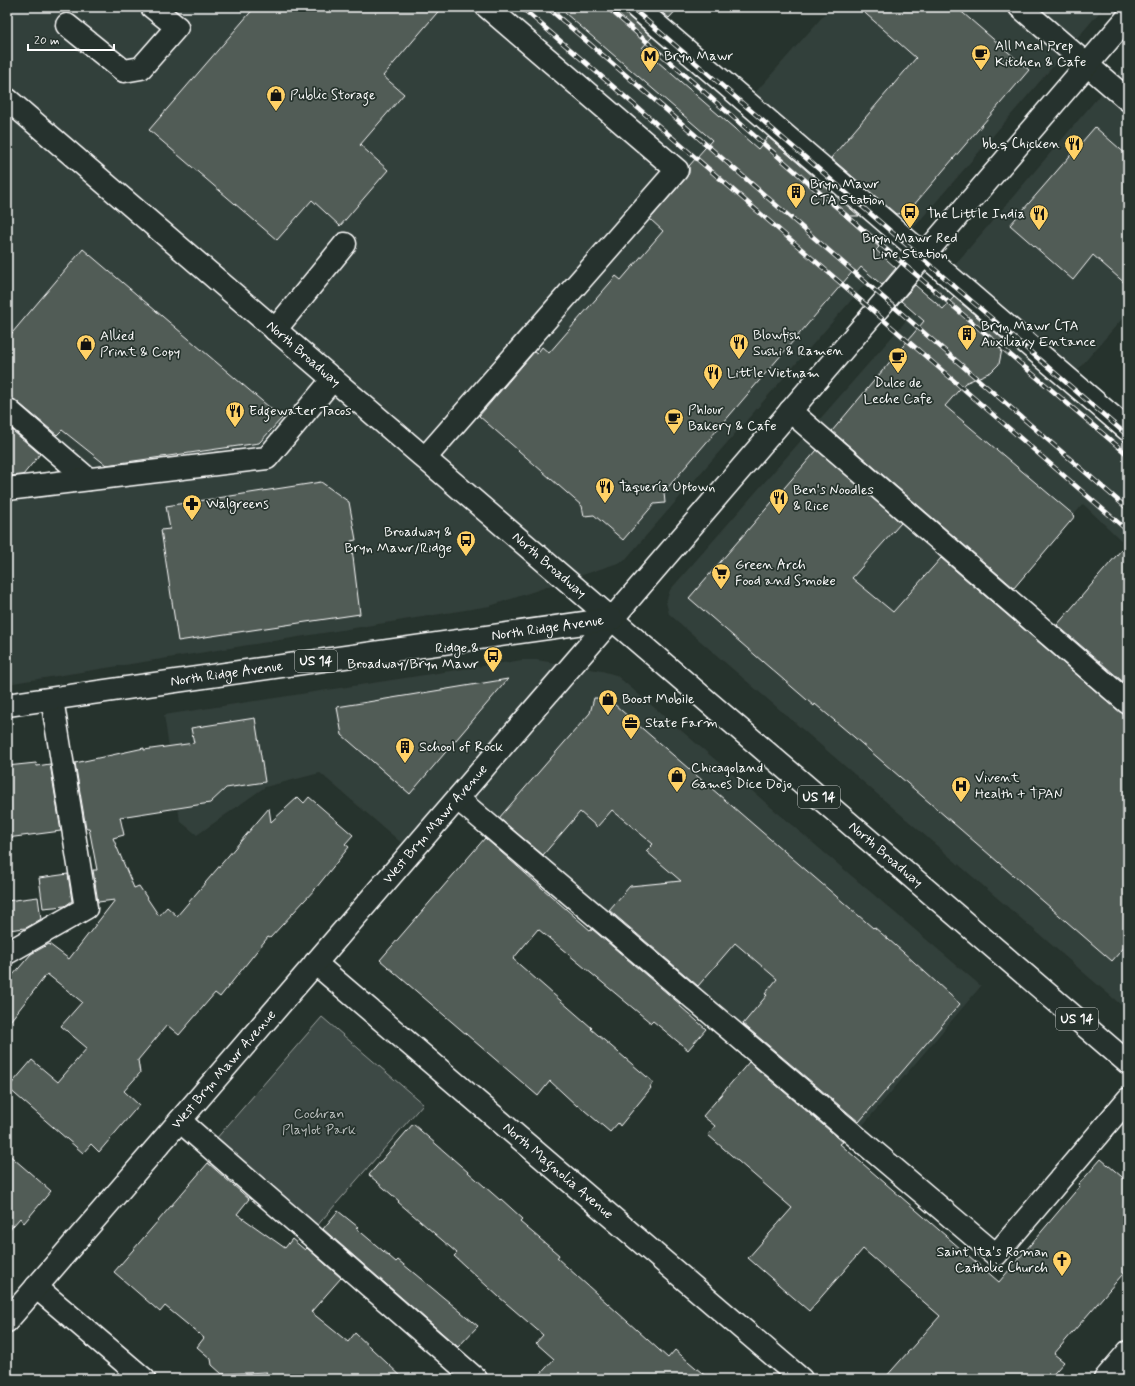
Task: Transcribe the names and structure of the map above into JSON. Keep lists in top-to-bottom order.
{
  "streets": {
    "main road": [
      "North Broadway",
      "North Ridge Avenue",
      "US 14",
      "West Bryn Mawr Avenue",
      "North Magnolia Avenue"
    ]
  },
  "crossings": [
    ["North Broadway", "North Ridge Avenue"],
    ["North Broadway", "West Bryn Mawr Avenue"],
    ["North Ridge Avenue", "West Bryn Mawr Avenue"],
    ["West Bryn Mawr Avenue", "North Magnolia Avenue"]
  ],
  "parks": ["Cochran Playlot Park"],
  "places": {
    "cafe": ["All Meal Prep Kitchen & Cafe", "Dulce de Leche Cafe", "Phlour Bakery & Cafe"],
    "metro station": ["Bryn Mawr"],
    "shop": [
      "Public Storage",
      "Allied Print & Copy",
      "Boost Mobile",
      "Chicagoland Games Dice Dojo"
    ],
    "restaurant": [
      "bb.q Chicken",
      "The Little India",
      "Blowfish Sushi & Ramen",
      "Little Vietnam",
      "Edgewater Tacos",
      "Taquería Uptown",
      "Ben's Noodles & Rice"
    ],
    "building": ["Bryn Mawr CTA Station", "Bryn Mawr CTA Auxiliary Entance", "School of Rock"],
    "bus stop": ["Bryn Mawr Red Line Station", "Broadway & Bryn Mawr/Ridge", "Ridge & Broadway/Bryn Mawr"],
    "pharmacy": ["Walgreens"],
    "supermarket": ["Green Arch Food and Smoke"],
    "office": ["State Farm"],
    "hospital": ["Vivent Health + TPAN"],
    "church": ["Saint Ita's Roman Catholic Church"]
  },
  "scale_bar": "20 m"
}
